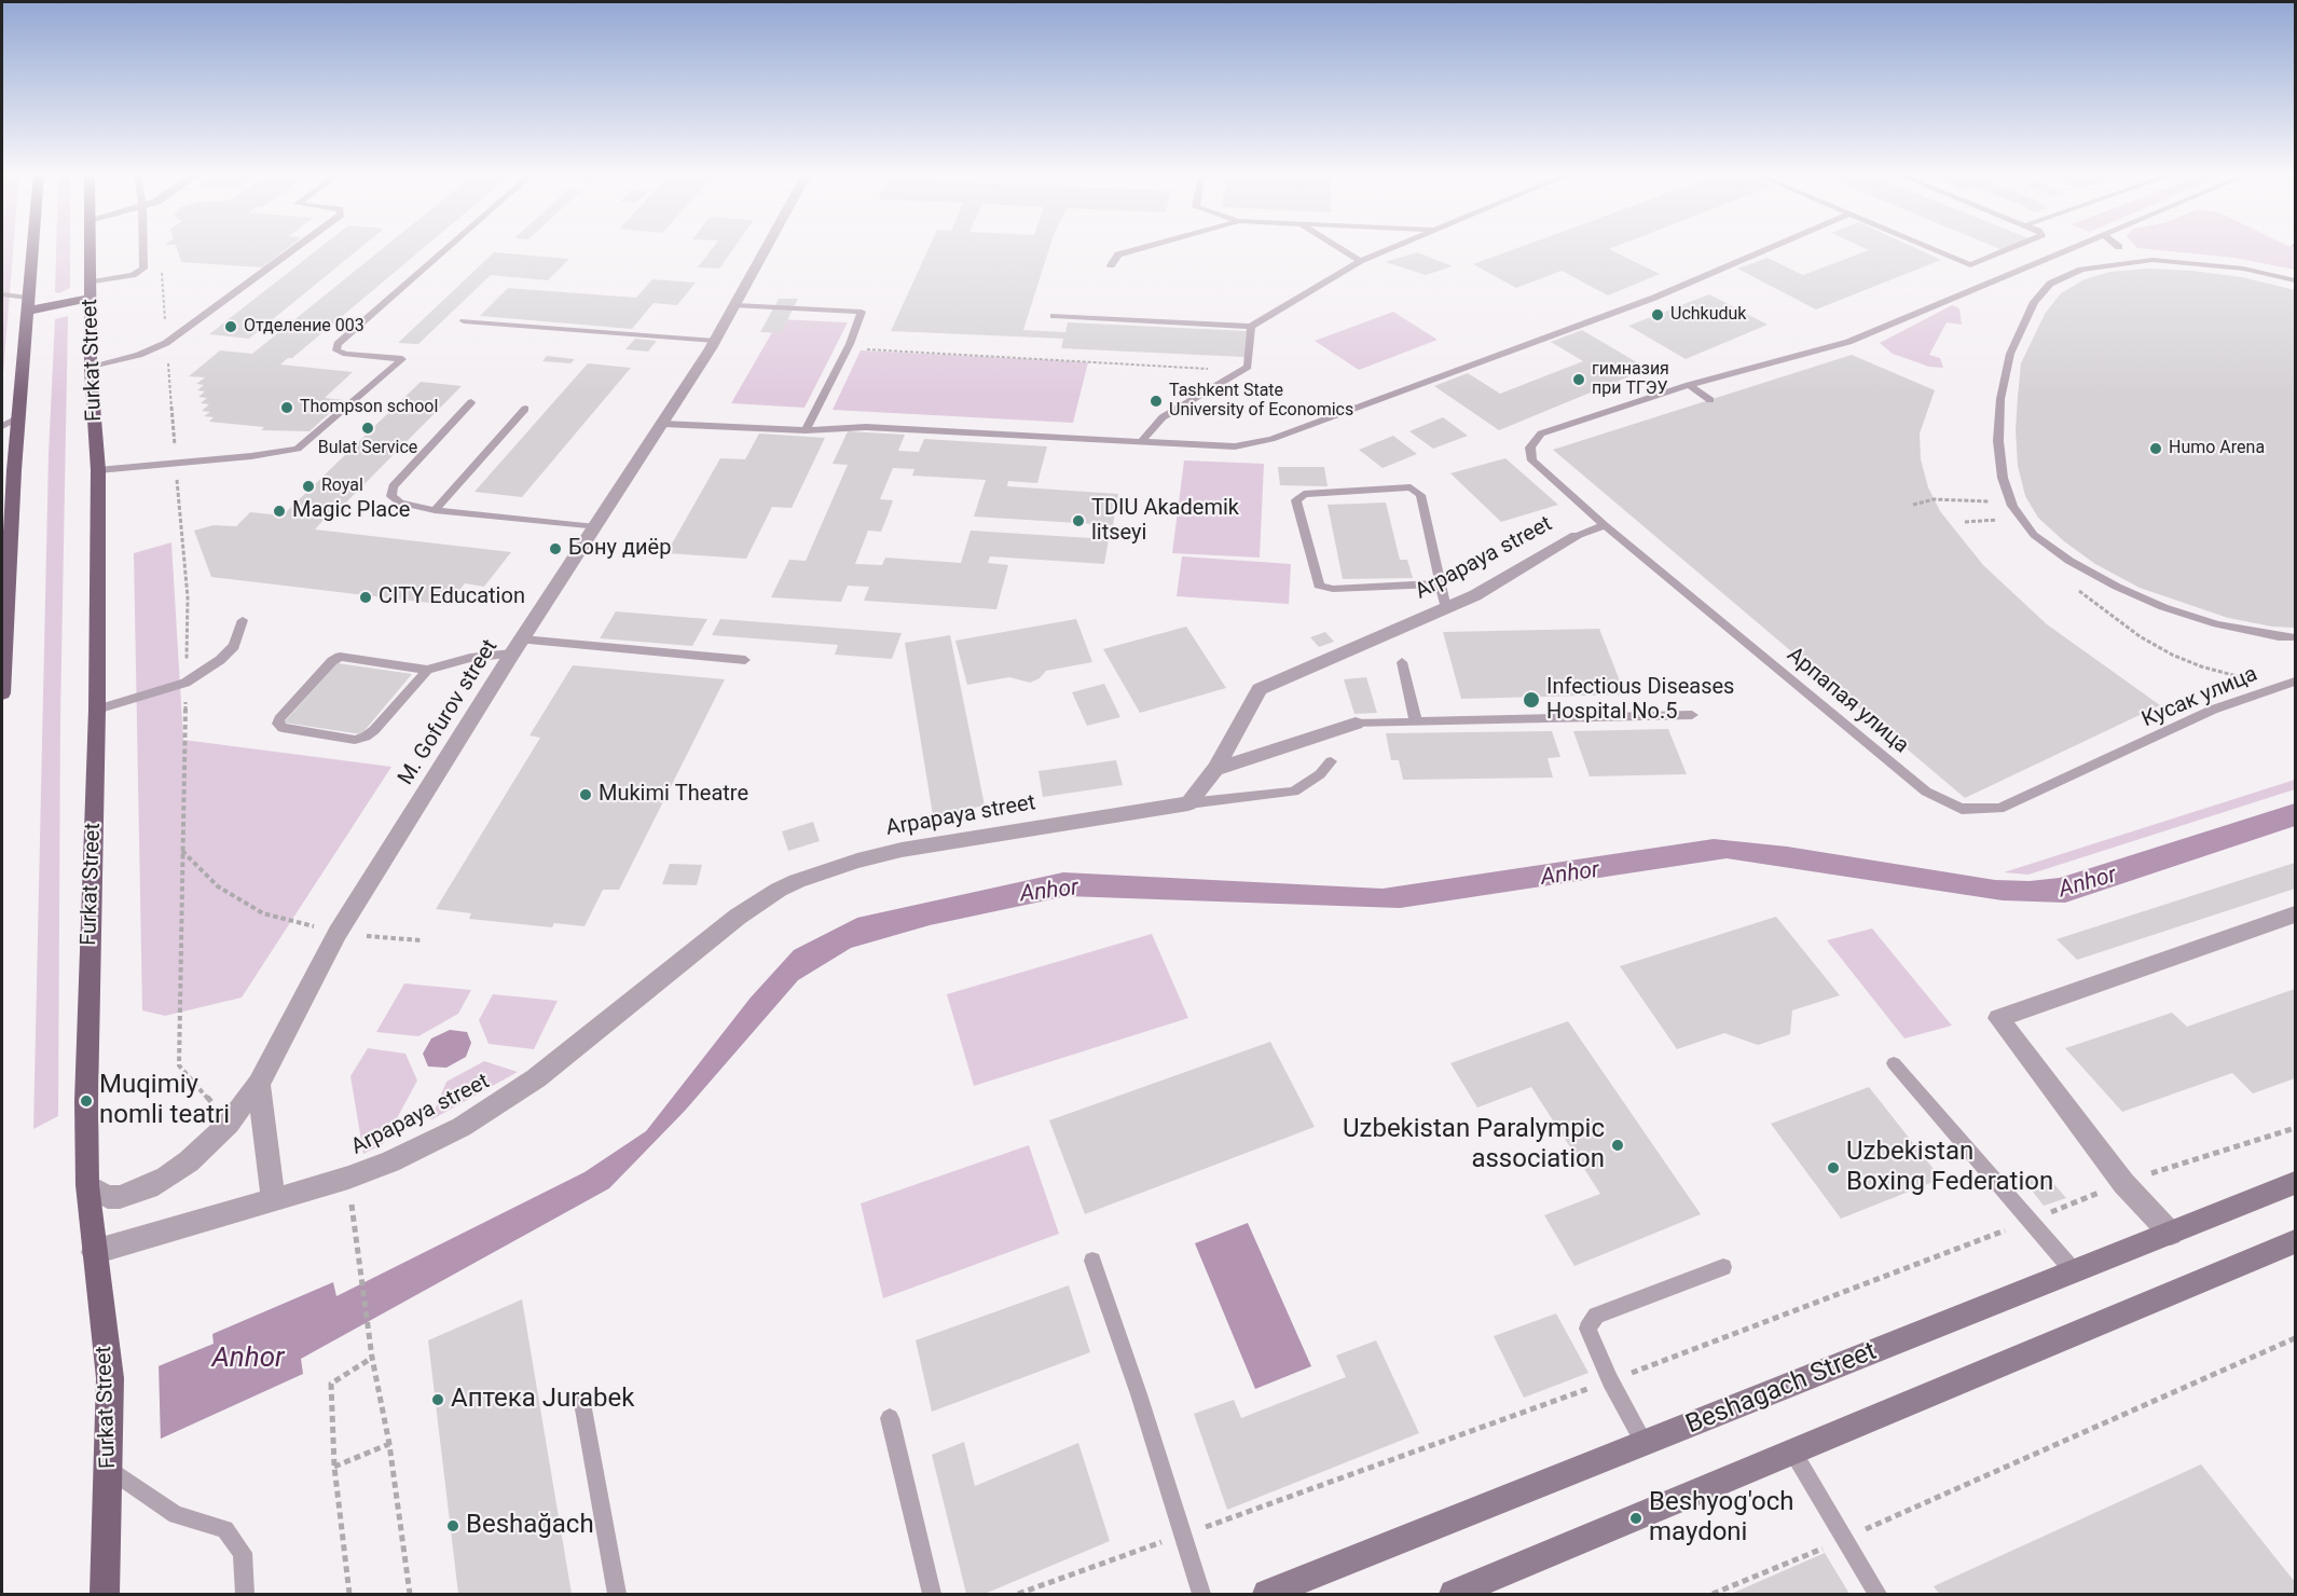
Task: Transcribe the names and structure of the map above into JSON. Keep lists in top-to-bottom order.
{
  "streets": {
    "main road": ["Furkat Street", "Beshagach Street"],
    "street": ["Arpapaya street", "M. Gofurov street"],
    "lane": ["Кусак улица", "Арпапая улица"]
  },
  "crossings": [
    ["Furkat Street", "Arpapaya street"],
    ["Furkat Street", "M. Gofurov street"],
    ["Кусак улица", "Арпапая улица"]
  ],
  "water": ["Anhor"],
  "places": [
    "Uchkuduk",
    "Отделение 003",
    "гимназия при ТГЭУ",
    "Tashkent State University of Economics",
    "Thompson school",
    "Bulat Service",
    "Humo Arena",
    "Royal",
    "Magic Place",
    "TDIU Akademik litseyi",
    "Бону диёр",
    "CITY Education",
    "Infectious Diseases Hospital No.5",
    "Mukimi Theatre",
    "Muqimiy nomli teatri",
    "Uzbekistan Paralympic association",
    "Uzbekistan Boxing Federation",
    "Аптека Jurabek",
    "Beshyog'och maydoni",
    "Beshağach"
  ]
}
